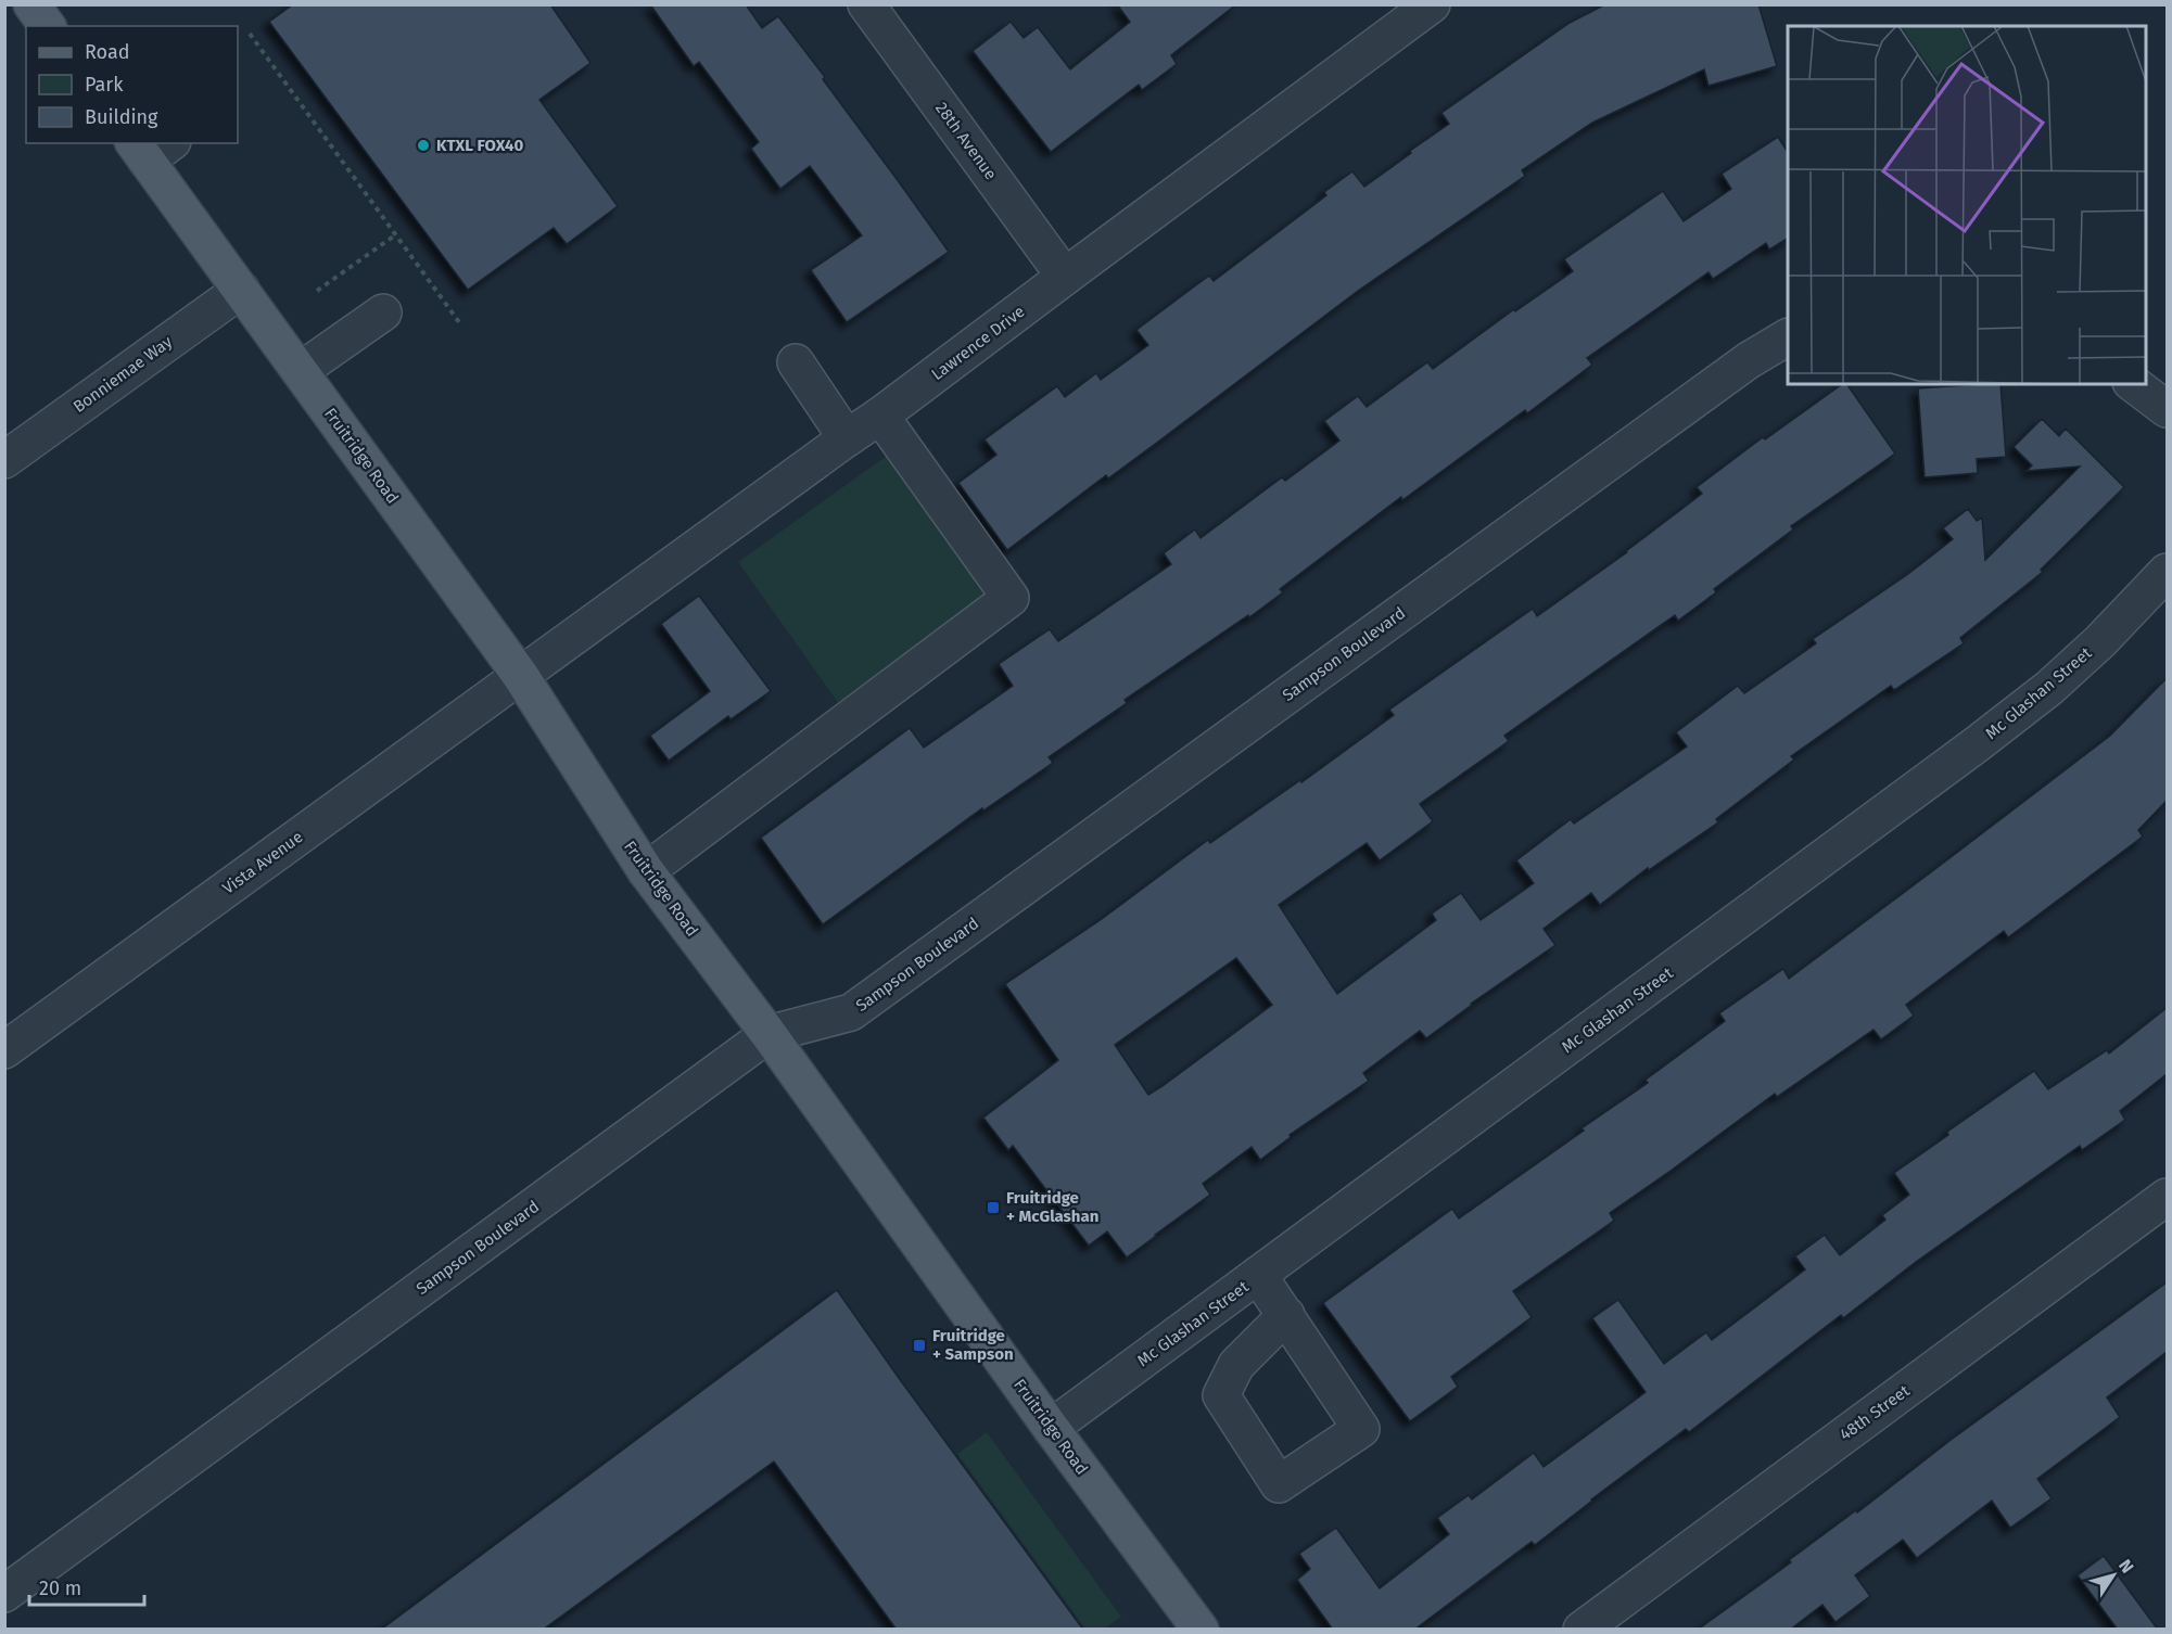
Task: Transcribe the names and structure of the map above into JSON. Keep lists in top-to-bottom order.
{
  "streets": {
    "main road": ["Fruitridge Road"],
    "street": [
      "28th Avenue",
      "Lawrence Drive",
      "Bonniemae Way",
      "Sampson Boulevard",
      "Mc Glashan Street",
      "Vista Avenue",
      "48th Street"
    ]
  },
  "crossings": [
    ["28th Avenue", "Lawrence Drive"],
    ["Lawrence Drive", "Fruitridge Road"],
    ["Lawrence Drive", "Vista Avenue"],
    ["Bonniemae Way", "Fruitridge Road"],
    ["Fruitridge Road", "Sampson Boulevard"],
    ["Fruitridge Road", "Mc Glashan Street"],
    ["Fruitridge Road", "Vista Avenue"]
  ],
  "places": {
    "other": ["KTXL FOX40"],
    "transit": ["Fruitridge + McGlashan", "Fruitridge + Sampson"]
  },
  "legend": ["Road", "Park", "Building"],
  "scale_bar": "20 m",
  "north": "top right"
}
